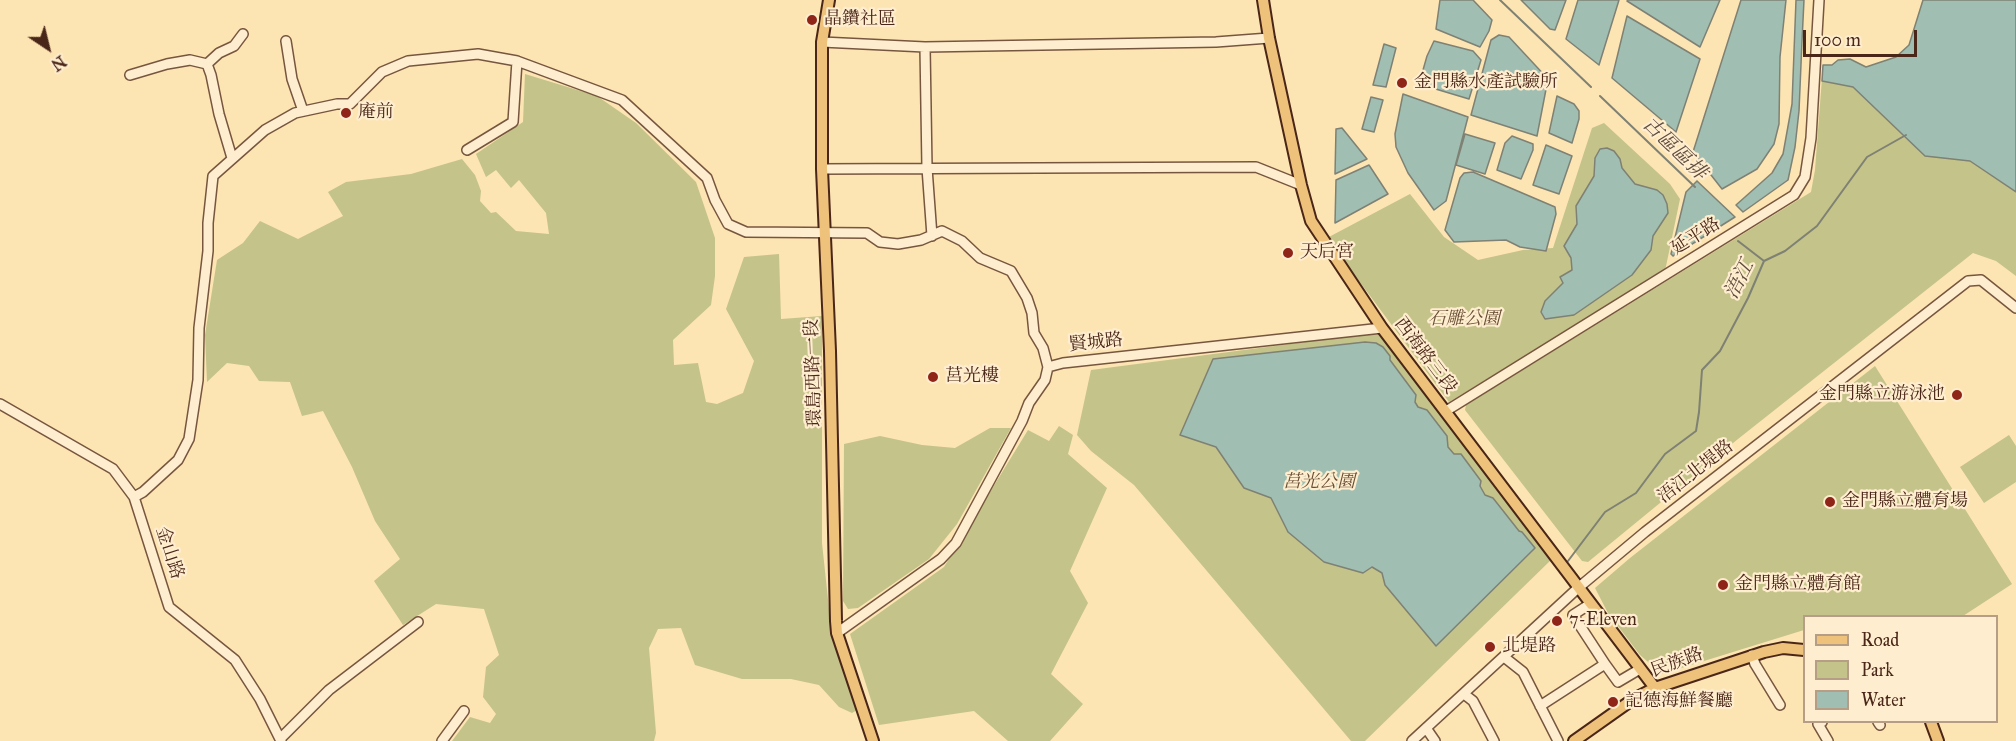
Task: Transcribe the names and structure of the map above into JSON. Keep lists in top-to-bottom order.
{
  "streets": {
    "main road": ["西海路三段", "環島西路一段", "民族路"],
    "street": [
      "延平路",
      "賢城路",
      "浯江北堤路",
      "金山路"
    ]
  },
  "crossings": [
    ["延平路", "西海路三段"],
    ["賢城路", "西海路三段"],
    ["賢城路", "環島西路一段"],
    ["賢城路", "金山路"],
    ["西海路三段", "浯江北堤路"],
    ["西海路三段", "民族路"]
  ],
  "water": ["古區區排", "浯江"],
  "parks": ["石雕公園", "莒光公園"],
  "places": [
    "晶鑽社區",
    "金門縣水產試驗所",
    "庵前",
    "天后宮",
    "莒光樓",
    "金門縣立游泳池",
    "金門縣立體育場",
    "金門縣立體育館",
    "7-Eleven",
    "北堤路",
    "記德海鮮餐廳"
  ],
  "legend": ["Road", "Park", "Water"],
  "scale_bar": "100 m",
  "north": "bottom right"
}
